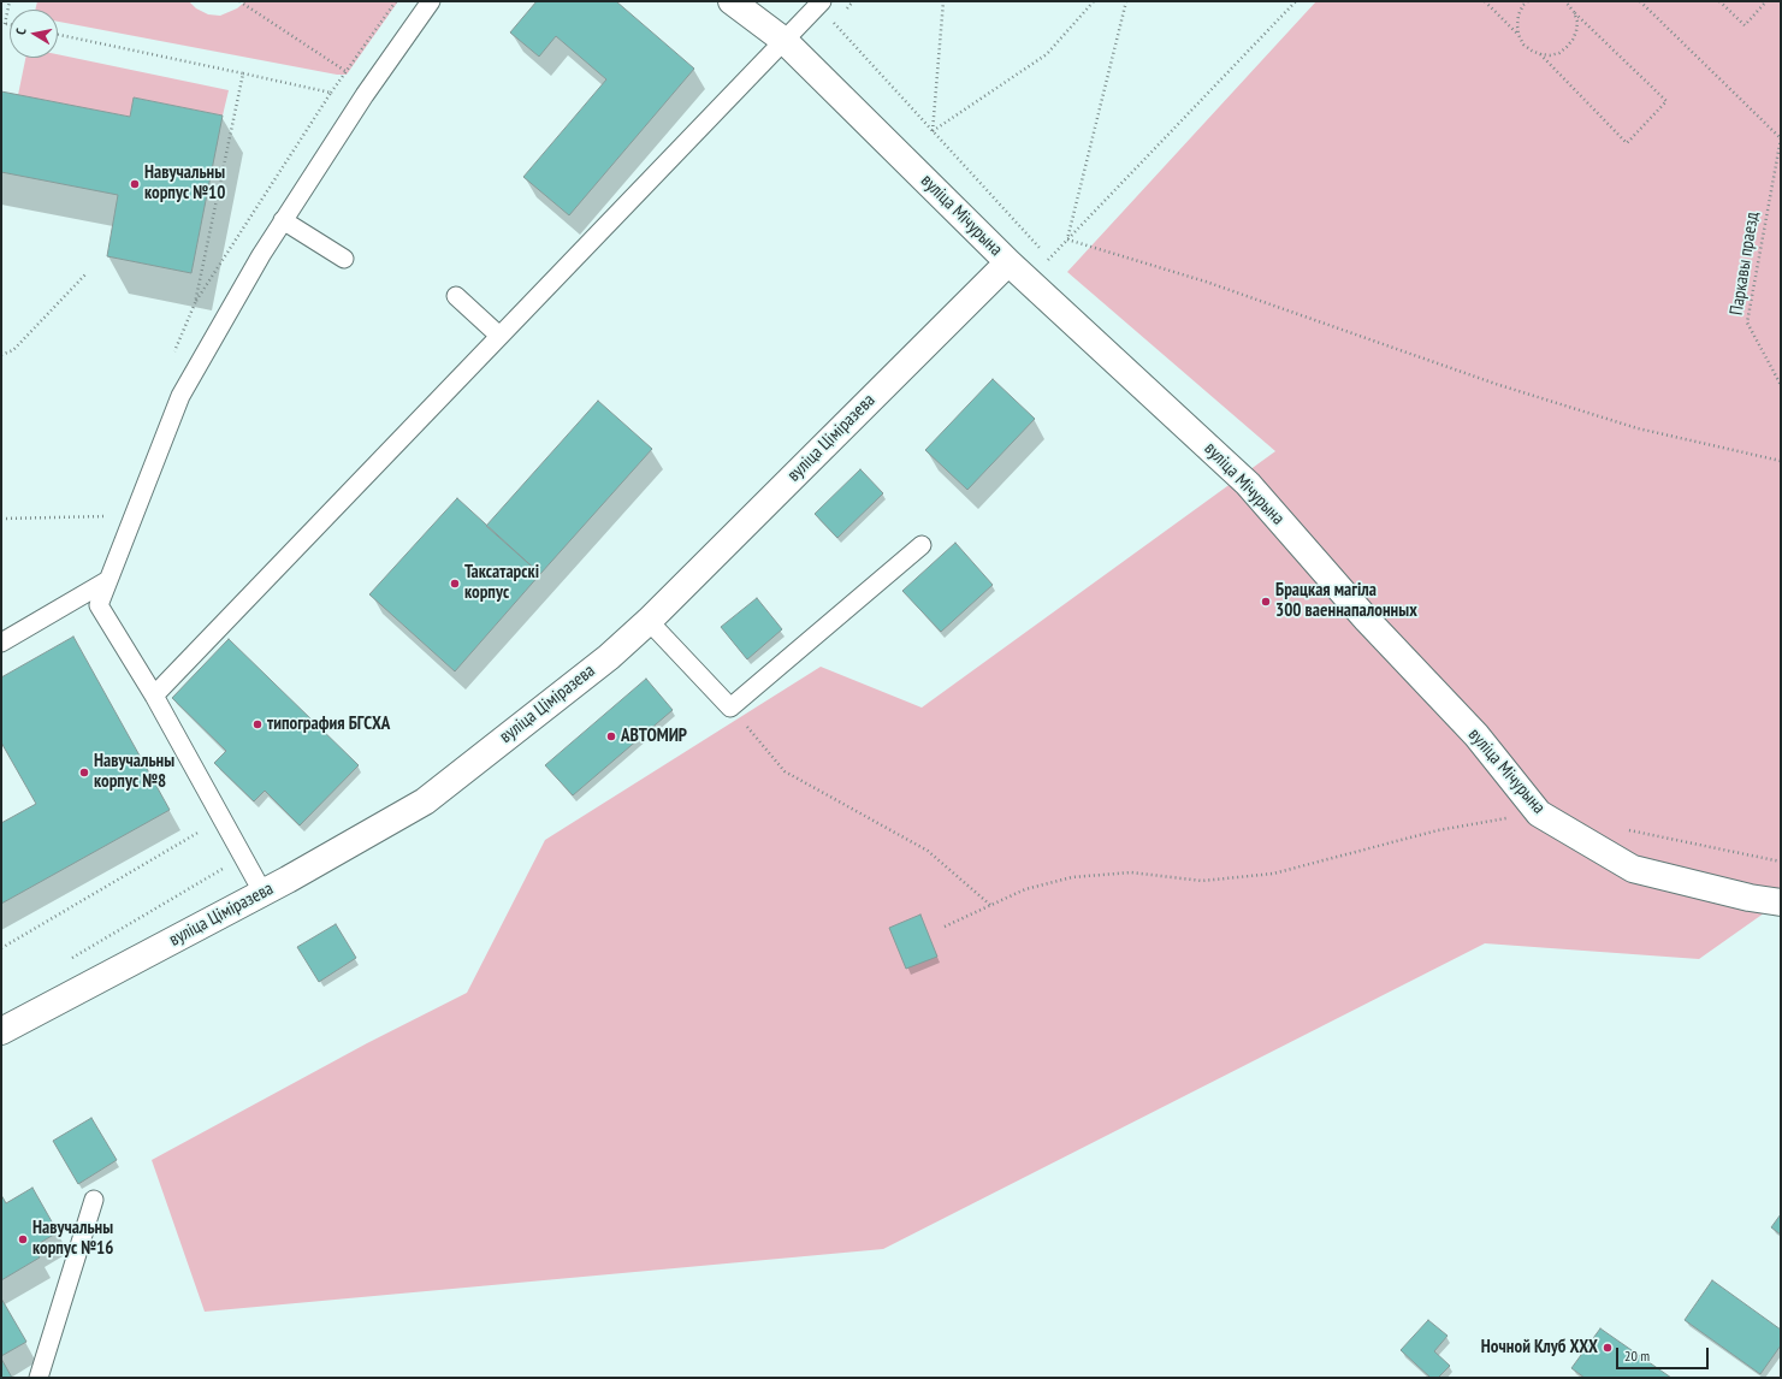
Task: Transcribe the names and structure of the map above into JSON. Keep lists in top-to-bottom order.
{
  "streets": {
    "street": ["вуліца Мічурына", "вуліца Ціміразева"],
    "path": ["Паркавы праезд"]
  },
  "crossings": [
    ["вуліца Мічурына", "вуліца Ціміразева"]
  ],
  "places": [
    "Навучальны корпус №10",
    "Таксатарскі корпус",
    "Брацкая магіла 300 ваеннапалонных",
    "типография БГСХА",
    "АВТОМИР",
    "Навучальны корпус №8",
    "Навучальны корпус №16",
    "Ночной Клуб ХХХ"
  ],
  "scale_bar": "20 m",
  "north": "left"
}
